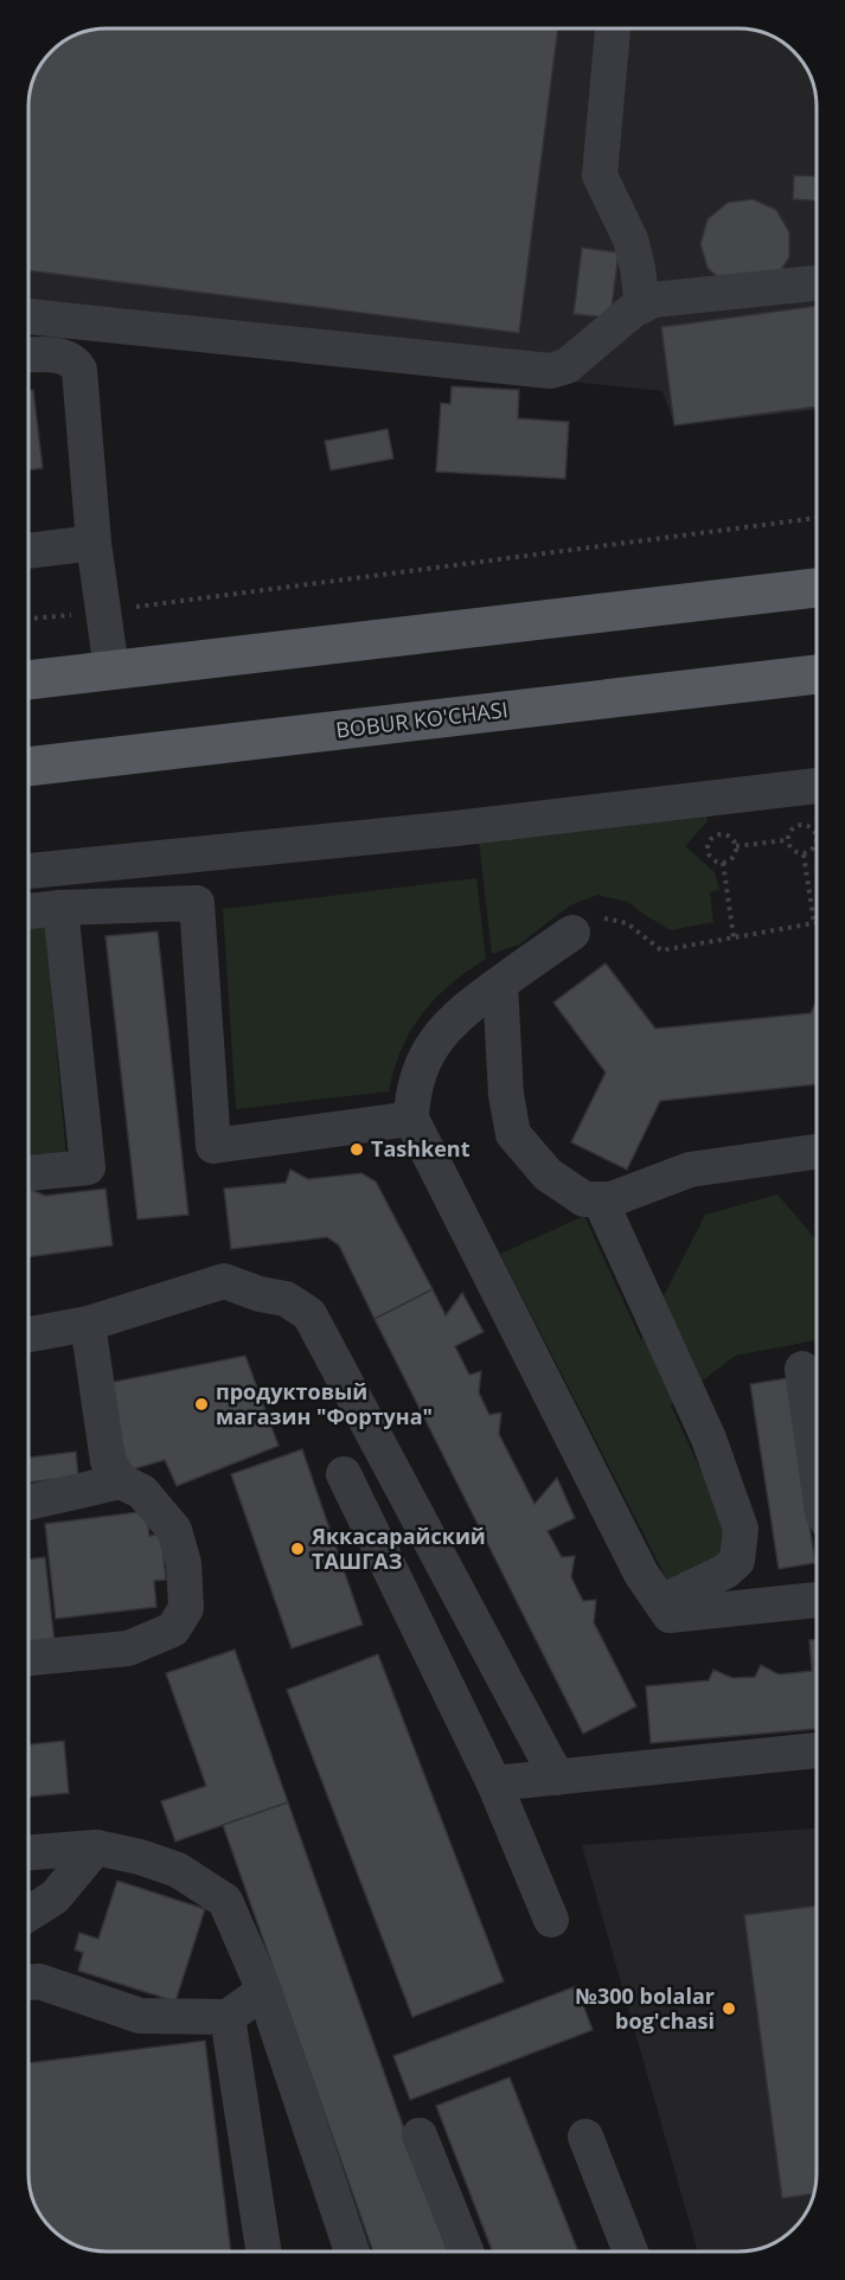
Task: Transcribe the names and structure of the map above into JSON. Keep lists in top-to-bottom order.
{
  "streets": {
    "main road": ["BOBUR KO'CHASI"]
  },
  "places": [
    "Tashkent",
    "продуктовый магазин \"Фортуна\"",
    "Яккасарайский ТАШГАЗ",
    "№300 bolalar bog'chasi"
  ]
}
